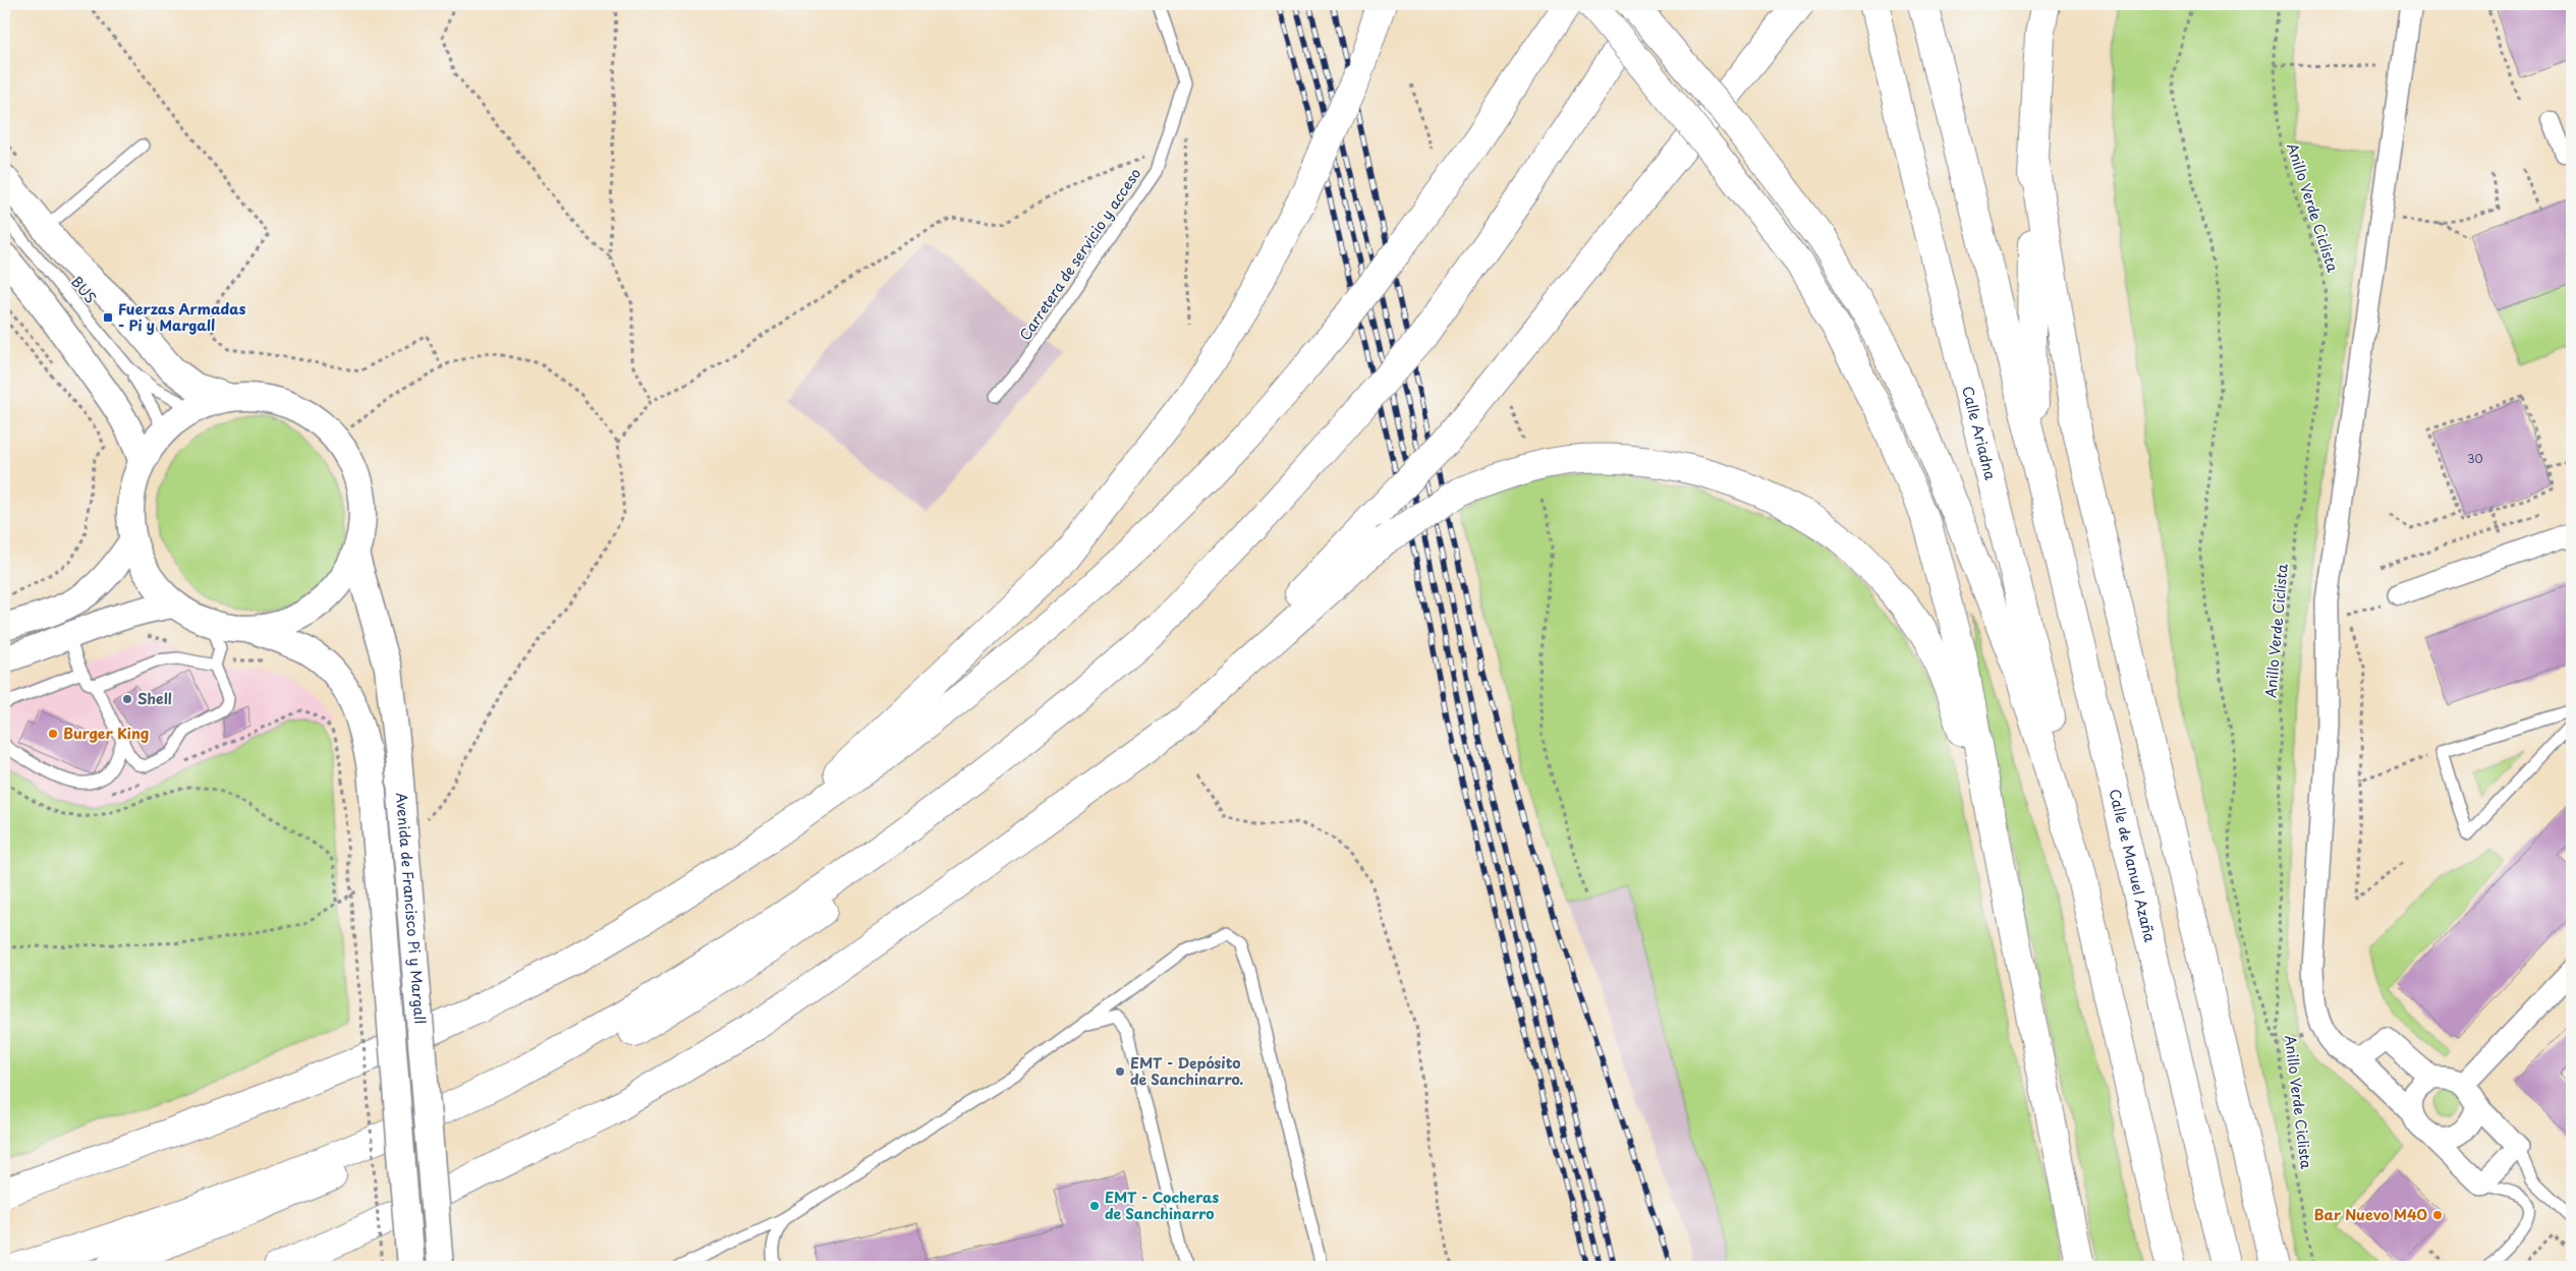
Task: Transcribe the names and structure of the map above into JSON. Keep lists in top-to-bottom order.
{
  "streets": {
    "highway": ["Calle Ariadna", "Calle de Manuel Azaña"],
    "street": ["Avenida de Francisco Pi y Margall"],
    "lane": ["Carretera de servicio y acceso", "BUS"],
    "path": ["Anillo Verde Ciclista"]
  },
  "places": {
    "transit": ["Fuerzas Armadas - Pi y Margall"],
    "other": [
      "Shell",
      "Burger King",
      "EMT - Depósito de Sanchinarro.",
      "EMT - Cocheras de Sanchinarro",
      "Bar Nuevo M40"
    ]
  },
  "house_numbers": ["30"]
}
